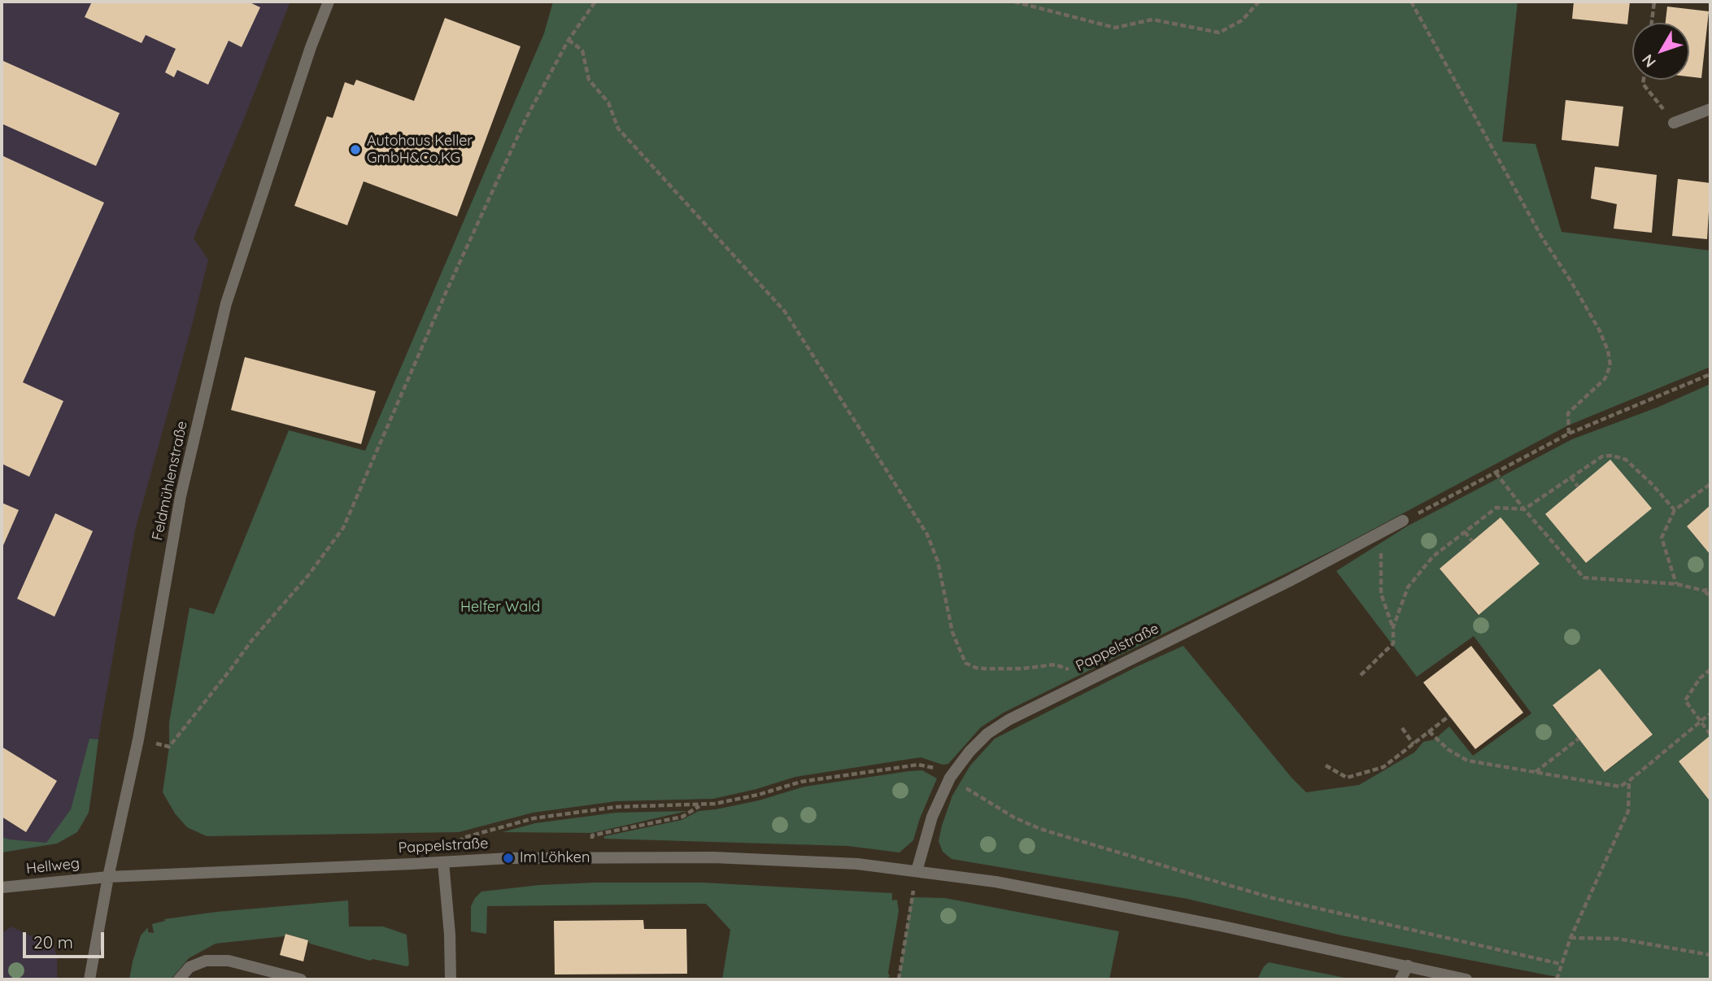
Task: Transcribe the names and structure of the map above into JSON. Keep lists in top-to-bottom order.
{
  "streets": {
    "street": ["Feldmühlenstraße", "Pappelstraße", "Hellweg"]
  },
  "crossings": [
    ["Feldmühlenstraße", "Pappelstraße"],
    ["Feldmühlenstraße", "Hellweg"],
    ["Pappelstraße", "Hellweg"]
  ],
  "parks": ["Helfer Wald"],
  "places": ["Autohaus Keller GmbH&Co.KG", "Im Löhken"],
  "scale_bar": "20 m",
  "north": "bottom left"
}
